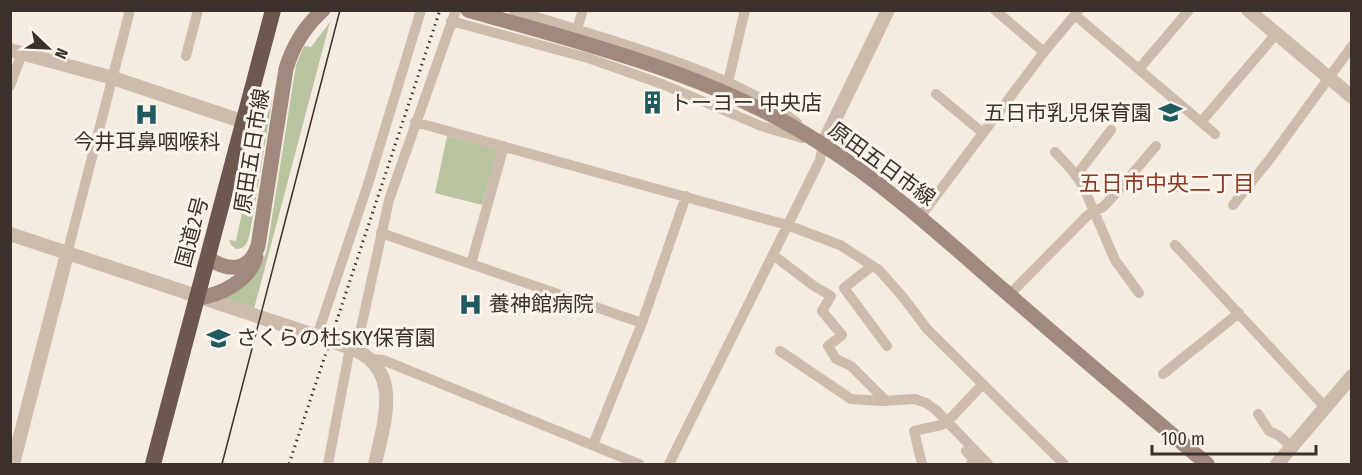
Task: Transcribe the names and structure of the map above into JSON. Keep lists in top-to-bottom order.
{
  "streets": {
    "highway": ["国道2号"],
    "main road": ["原田五日市線"]
  },
  "crossings": [
    ["原田五日市線", "国道2号"]
  ],
  "districts": ["五日市中央二丁目"],
  "places": {
    "building": ["トーヨー 中央店"],
    "school or university": ["五日市乳児保育園", "さくらの杜SKY保育園"],
    "hospital": ["今井耳鼻咽喉科", "養神館病院"]
  },
  "scale_bar": "100 m",
  "north": "bottom right"
}
